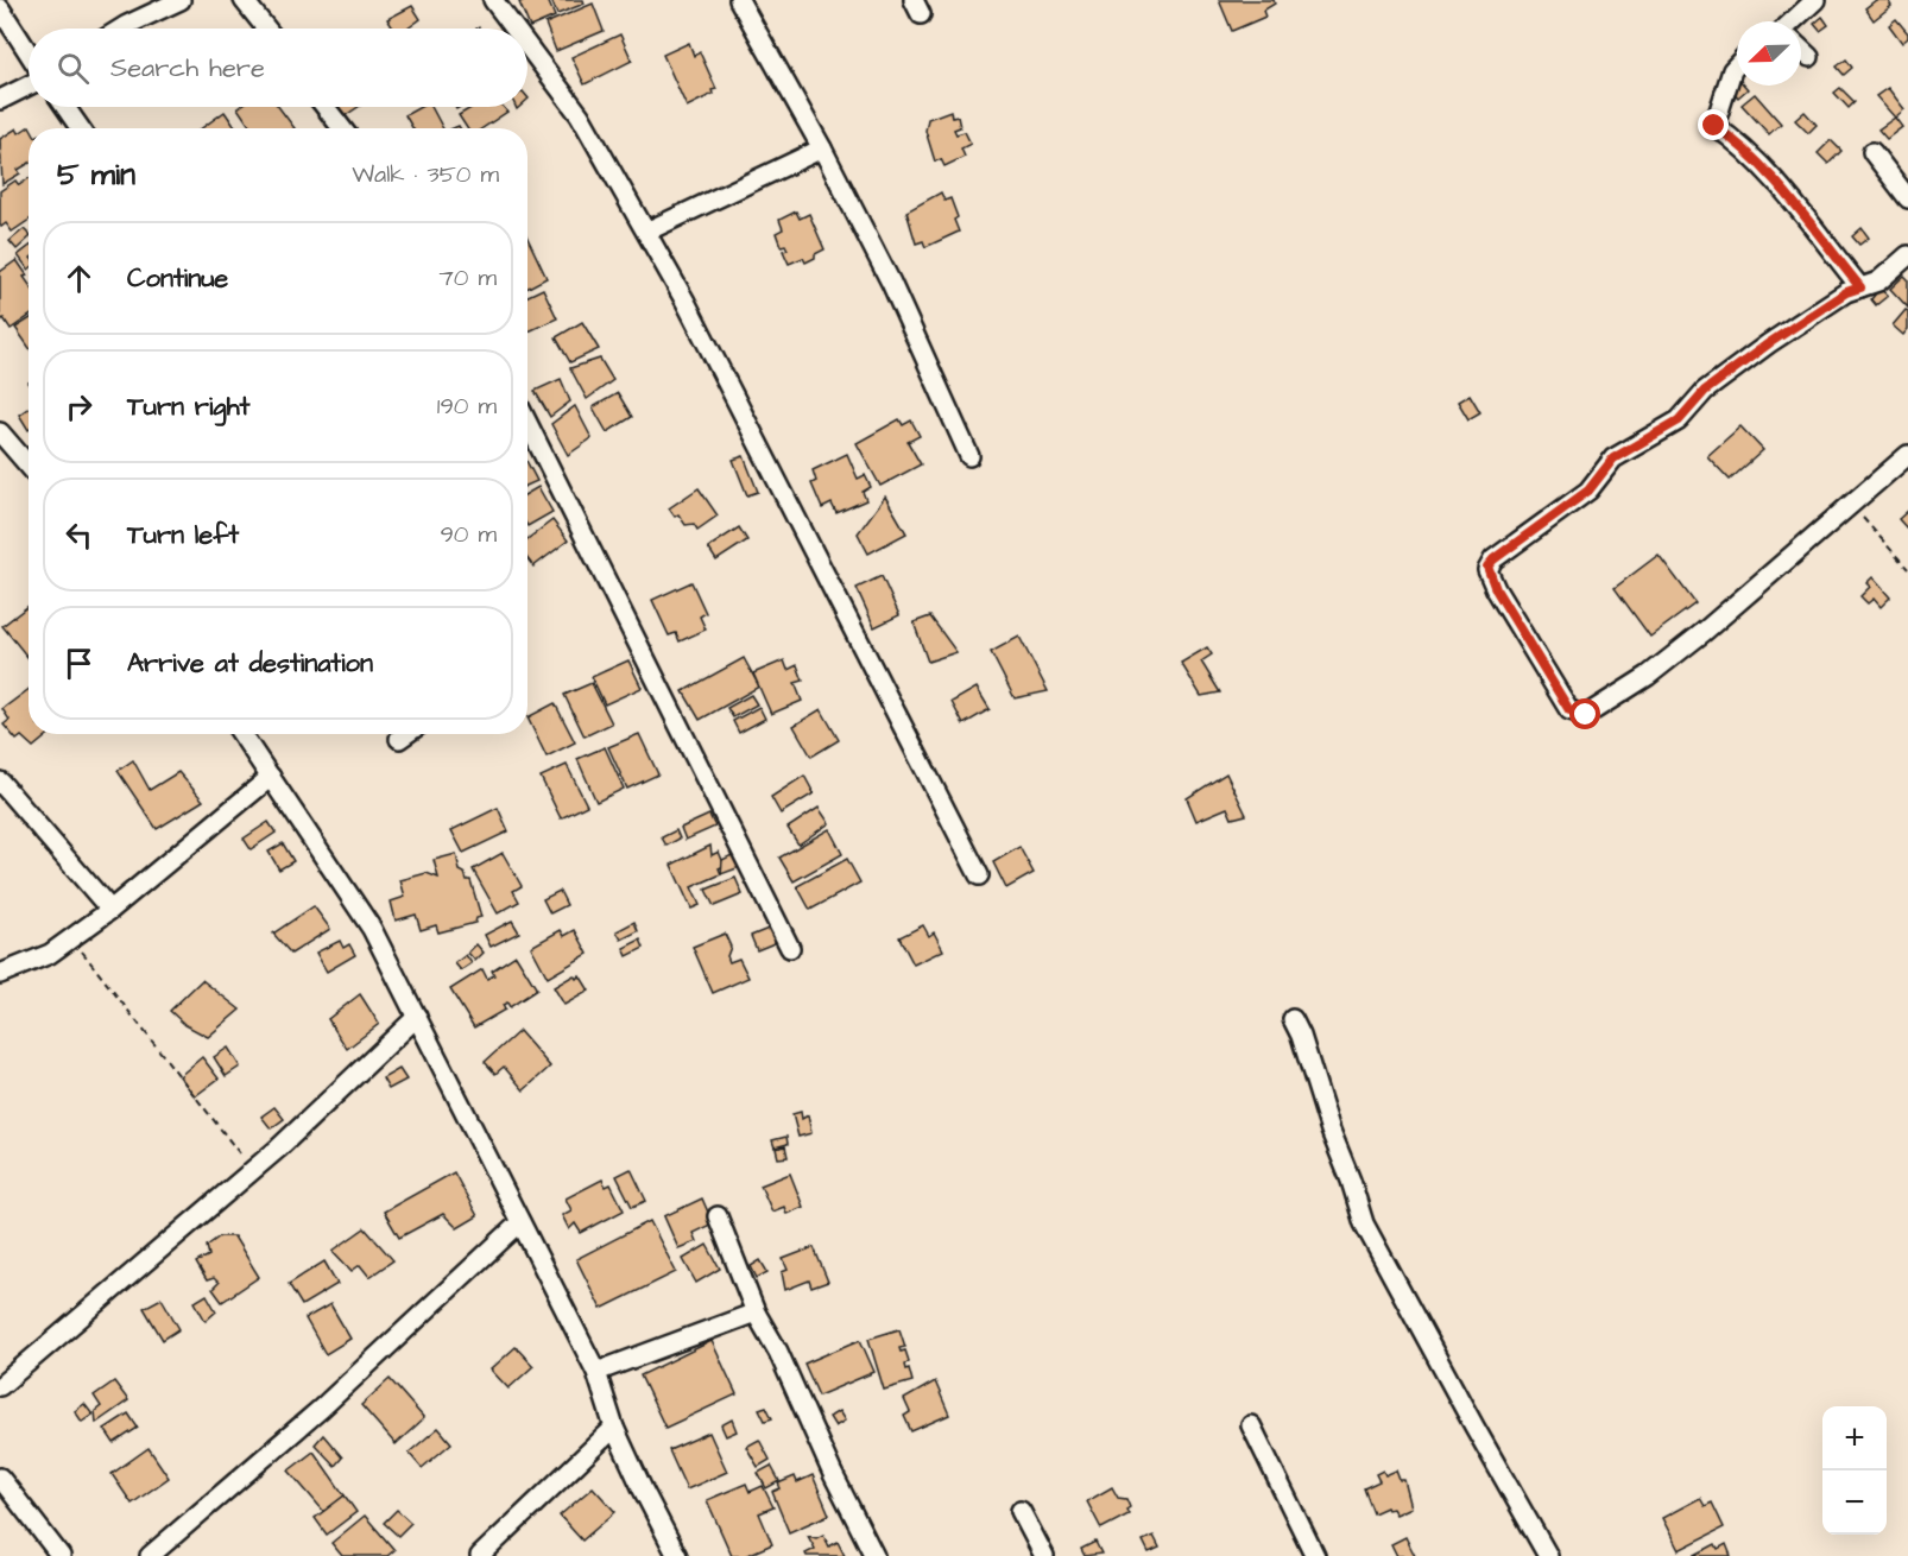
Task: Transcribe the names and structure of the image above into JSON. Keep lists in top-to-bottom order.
{
  "north": "bottom left",
  "page": {
    "search": "Search here",
    "heading": ["5 min", "Walk · 350 m"],
    "list": [
      ["Continue", "70 m"],
      ["Turn right", "190 m"],
      ["Turn left", "90 m"],
      "Arrive at destination"
    ],
    "map_buttons": ["+", "−"]
  }
}
